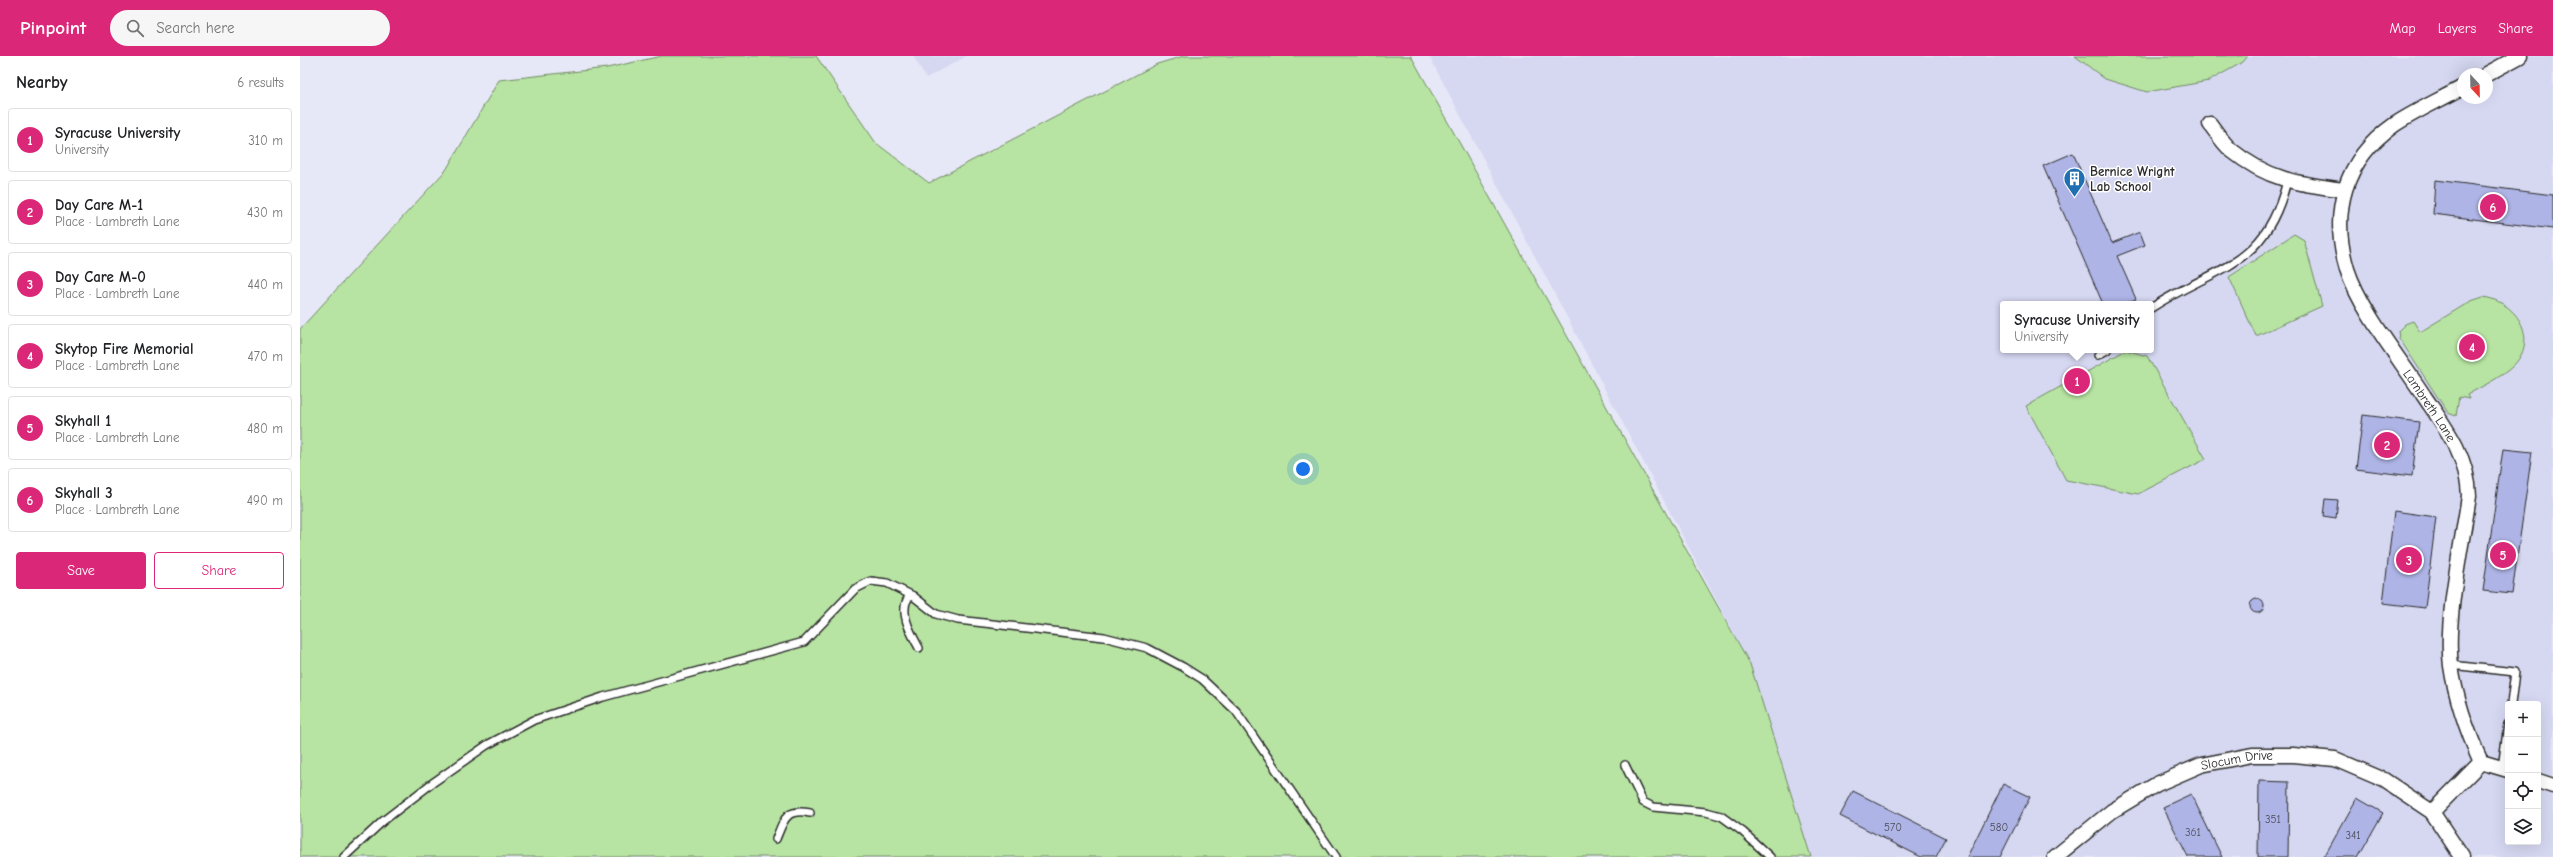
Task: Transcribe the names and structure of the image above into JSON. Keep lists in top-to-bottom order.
{
  "streets": {
    "street": ["Lambreth Lane", "Slocum Drive"]
  },
  "places": {
    "building": ["Bernice Wright Lab School"]
  },
  "house_numbers": [
    "351",
    "570",
    "580",
    "361",
    "341"
  ],
  "north": "bottom",
  "page": {
    "header": "Pinpoint",
    "search": "Search here",
    "nav": ["Map", "Layers", "Share"],
    "heading": ["Nearby", "6 results"],
    "list": [
      {
        "mark": "1",
        "name": "Syracuse University",
        "note": "University",
        "value": "310 m"
      },
      {
        "mark": "2",
        "name": "Day Care M-1",
        "note": "Place · Lambreth Lane",
        "value": "430 m"
      },
      {
        "mark": "3",
        "name": "Day Care M-0",
        "note": "Place · Lambreth Lane",
        "value": "440 m"
      },
      {
        "mark": "4",
        "name": "Skytop Fire Memorial",
        "note": "Place · Lambreth Lane",
        "value": "470 m"
      },
      {
        "mark": "5",
        "name": "Skyhall 1",
        "note": "Place · Lambreth Lane",
        "value": "480 m"
      },
      {
        "mark": "6",
        "name": "Skyhall 3",
        "note": "Place · Lambreth Lane",
        "value": "490 m"
      }
    ],
    "pins": [
      "6",
      "4",
      "1",
      "2",
      "5",
      "3"
    ],
    "popup": ["Syracuse University", "University"],
    "buttons": ["Save", "Share"],
    "map_buttons": ["+", "−"]
  }
}
